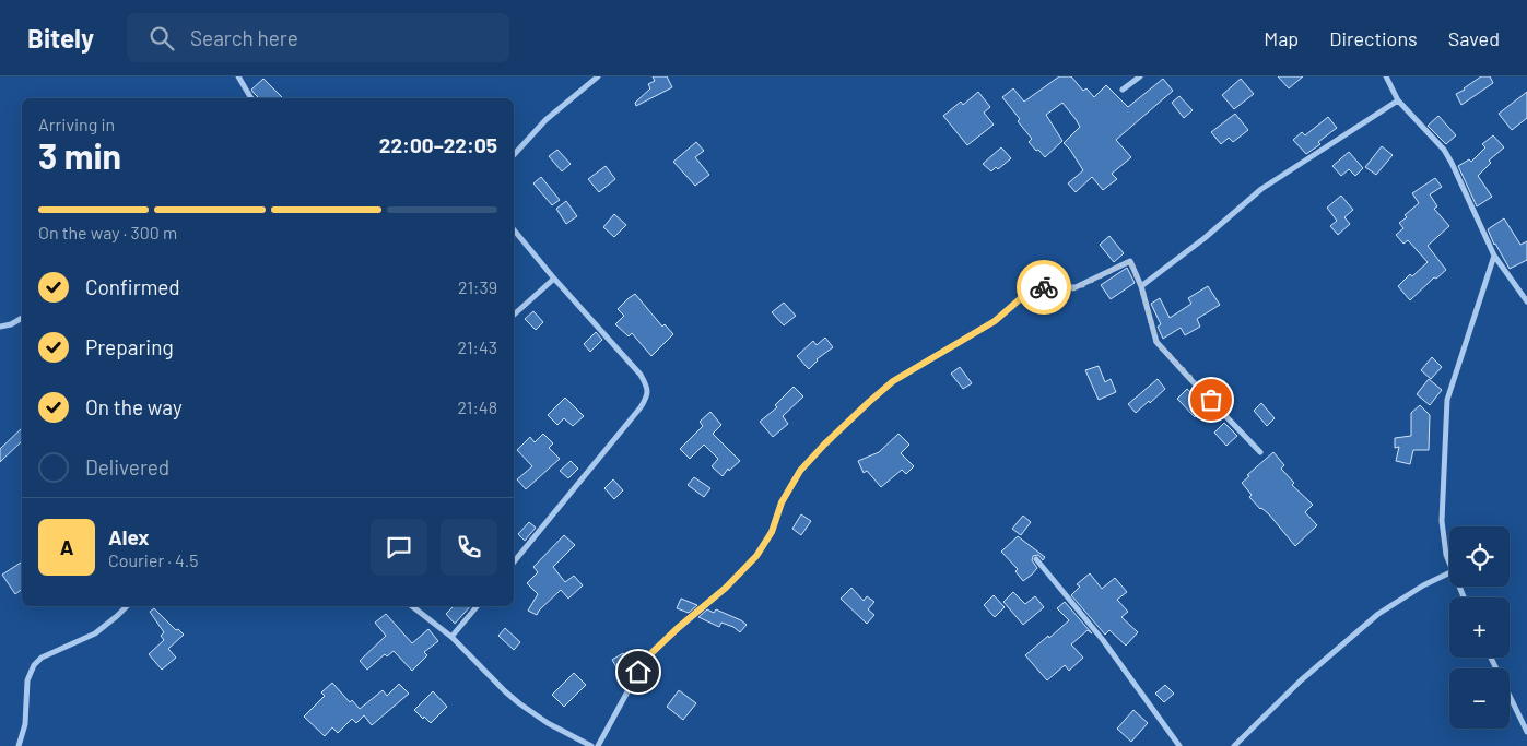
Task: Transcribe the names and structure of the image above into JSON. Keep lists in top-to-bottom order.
{
  "page": {
    "header": "Bitely",
    "search": "Search here",
    "nav": ["Map", "Directions", "Saved"],
    "heading": ["3 min", "Arriving in", "22:00–22:05"],
    "panel": ["Alex", "Courier · 4.5"],
    "bar": "On the way · 300 m",
    "list": [
      ["Confirmed", "21:39"],
      ["Preparing", "21:43"],
      ["On the way", "21:48"],
      "Delivered"
    ],
    "round": "A",
    "map_buttons": ["+", "−"]
  }
}
